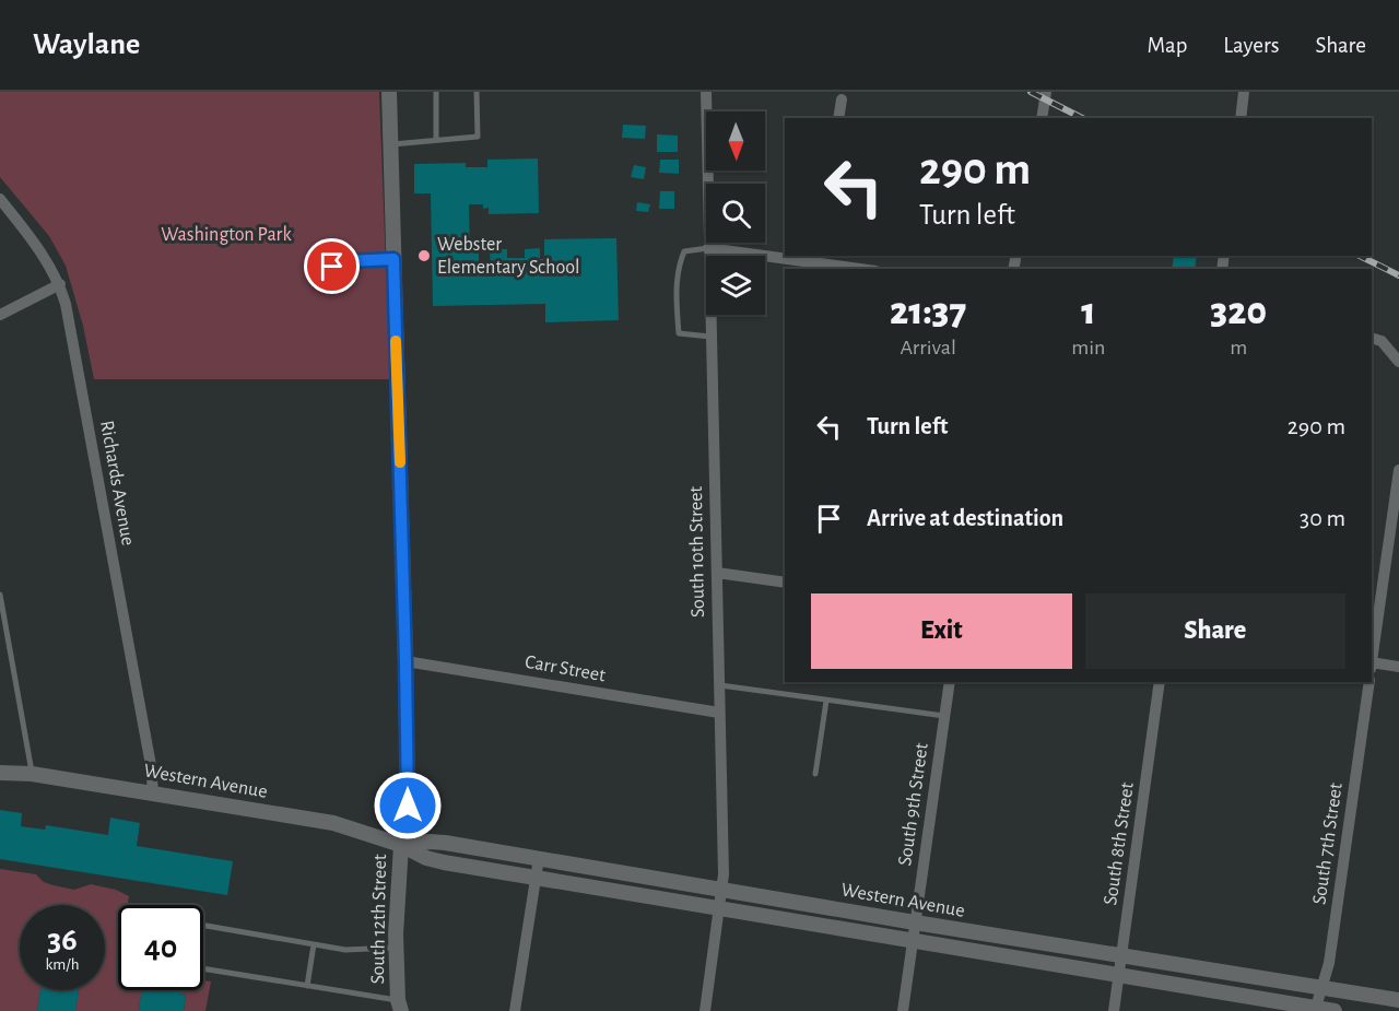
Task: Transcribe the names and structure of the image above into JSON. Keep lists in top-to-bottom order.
{
  "streets": {
    "street": [
      "Richards Avenue",
      "South 10th Street",
      "Carr Street",
      "Western Avenue",
      "South 9th Street",
      "South 8th Street",
      "South 7th Street",
      "South 12th Street"
    ]
  },
  "crossings": [
    ["Richards Avenue", "Western Avenue"],
    ["South 10th Street", "Carr Street"],
    ["South 10th Street", "Western Avenue"],
    ["Carr Street", "South 12th Street"],
    ["Western Avenue", "South 9th Street"],
    ["Western Avenue", "South 8th Street"],
    ["Western Avenue", "South 7th Street"],
    ["Western Avenue", "South 12th Street"]
  ],
  "parks": ["Washington Park"],
  "places": ["Webster Elementary School"],
  "north": "bottom",
  "page": {
    "header": "Waylane",
    "nav": ["Map", "Layers", "Share"],
    "turn": ["290 m", "Turn left"],
    "eta": [
      "21:37",
      "Arrival",
      "1",
      "min",
      "320",
      "m"
    ],
    "list": [
      {
        "name": "Turn left",
        "value": "290 m"
      },
      {
        "name": "Arrive at destination",
        "value": "30 m"
      }
    ],
    "buttons": ["Exit", "Share"],
    "speed": "36 km/h",
    "limit": "40"
  }
}
